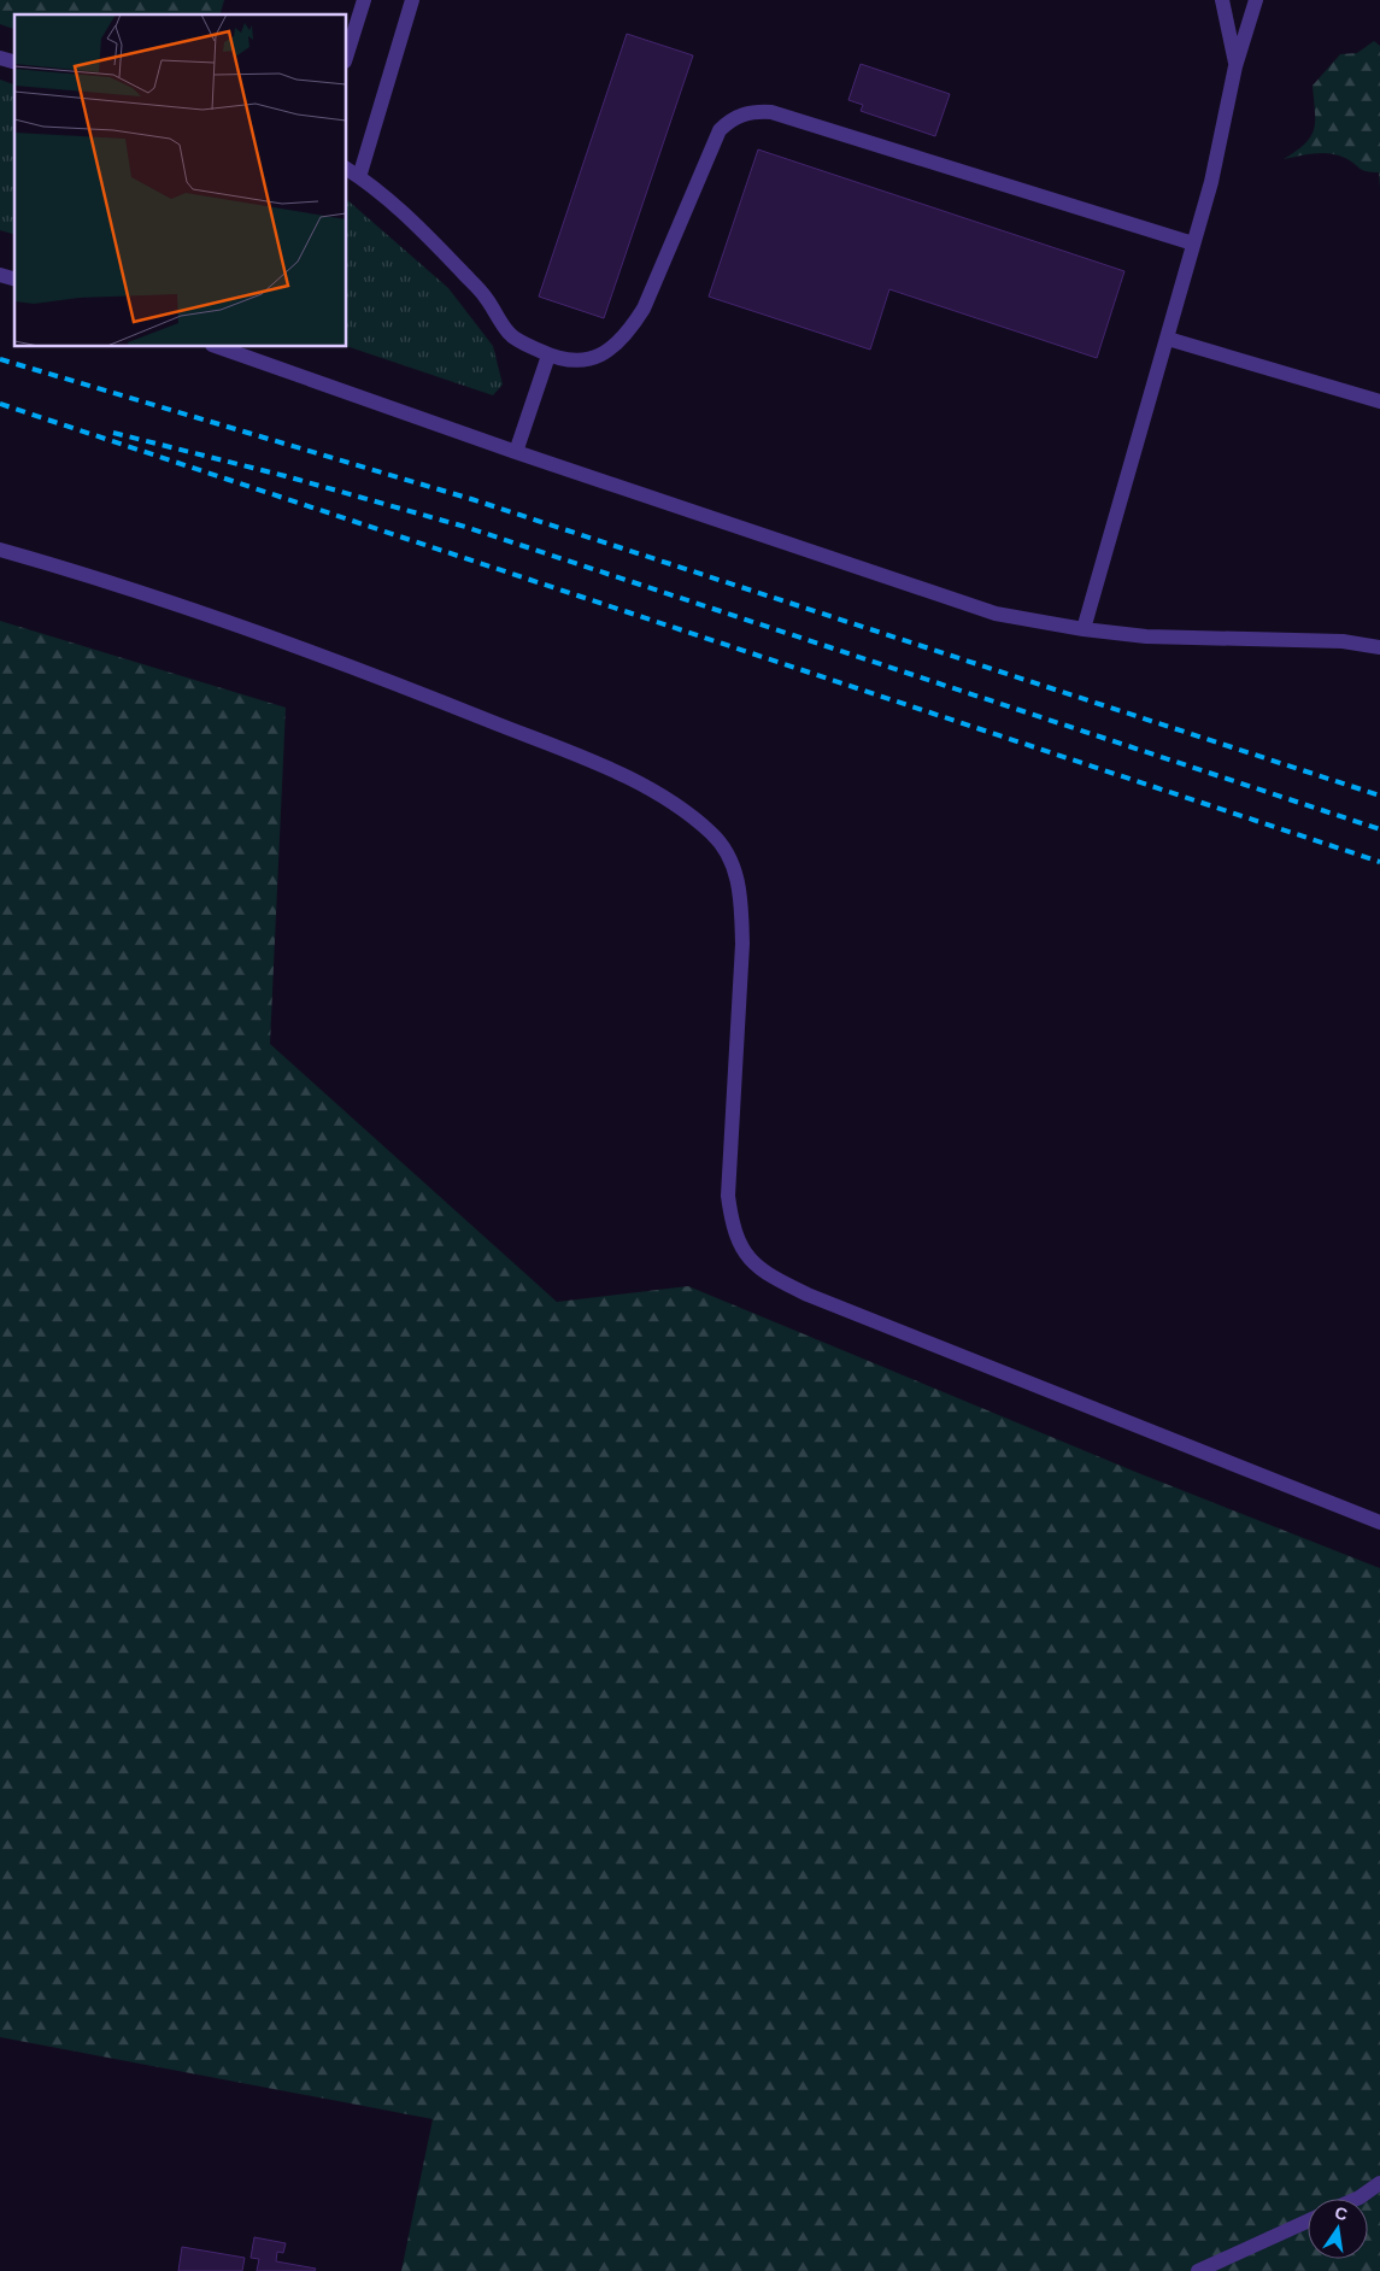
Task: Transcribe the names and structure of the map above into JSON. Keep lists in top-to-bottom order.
{
  "north": "top"
}
